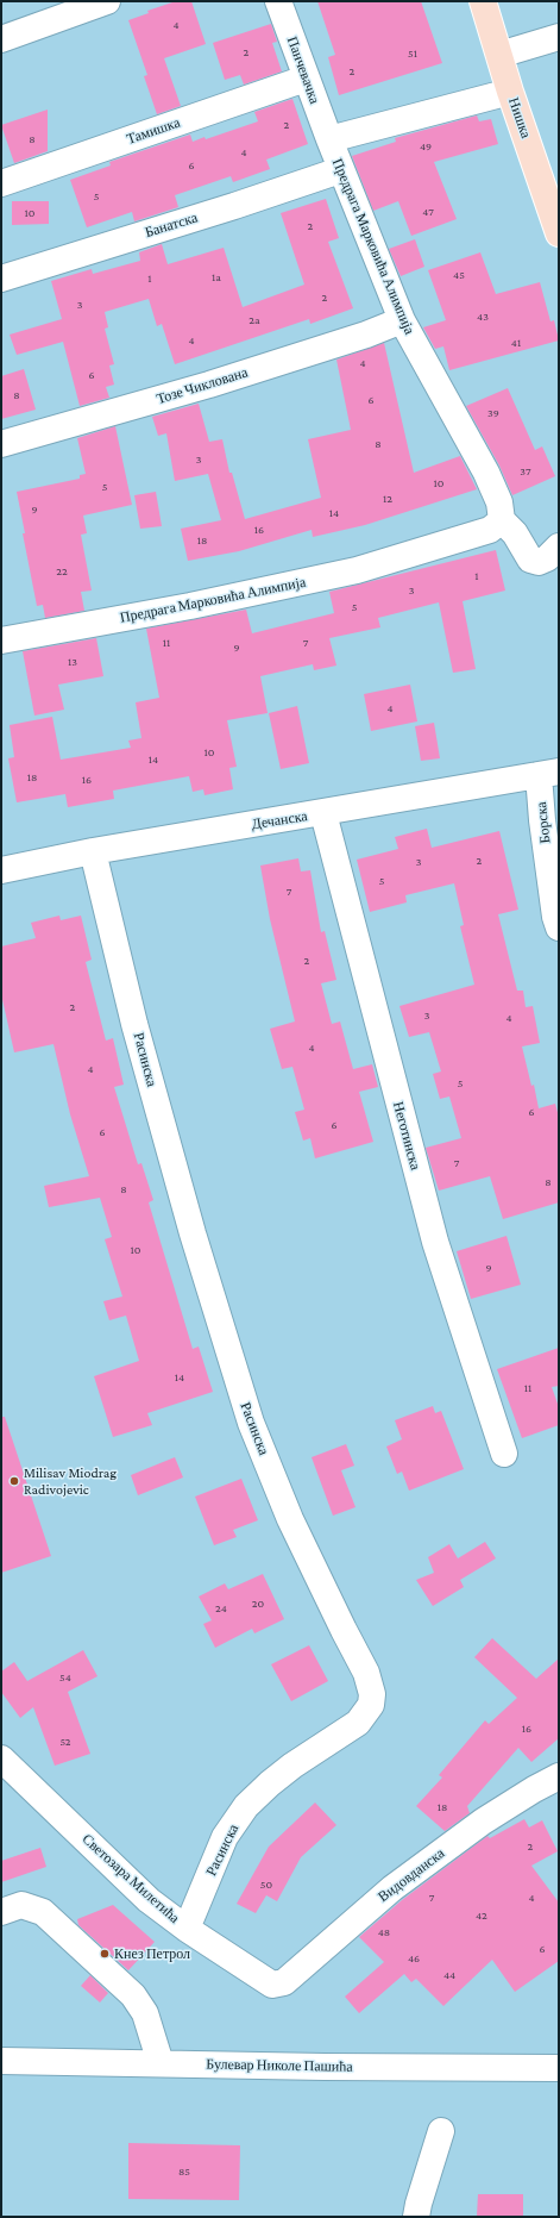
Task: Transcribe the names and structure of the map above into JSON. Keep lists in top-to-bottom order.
{
  "streets": {
    "main road": ["Нишка"],
    "street": [
      "Панчевачка",
      "Тамишка",
      "Банатска",
      "Предрага Марковића Алимпија",
      "Тозе Чиклована",
      "Дечанска",
      "Борска",
      "Расинска",
      "Неготинска",
      "Видовданска",
      "Светозара Милетића",
      "Булевар Николе Пашића"
    ]
  },
  "crossings": [
    ["Панчевачка", "Тамишка"],
    ["Панчевачка", "Предрага Марковића Алимпија"],
    ["Нишка", "Предрага Марковића Алимпија"],
    ["Банатска", "Предрага Марковића Алимпија"],
    ["Предрага Марковића Алимпија", "Тозе Чиклована"],
    ["Дечанска", "Борска"],
    ["Дечанска", "Расинска"],
    ["Дечанска", "Неготинска"],
    ["Расинска", "Светозара Милетића"],
    ["Видовданска", "Светозара Милетића"]
  ],
  "places": ["Milisav Miodrag Radivojevic", "Кнез Петрол"],
  "house_numbers": [
    "4",
    "2",
    "51",
    "2",
    "2",
    "8",
    "49",
    "4",
    "6",
    "5",
    "47",
    "10",
    "2",
    "45",
    "1a",
    "1",
    "2",
    "3",
    "43",
    "2a",
    "4",
    "41",
    "4",
    "6",
    "8",
    "6",
    "39",
    "8",
    "3",
    "37",
    "10",
    "5",
    "12",
    "9",
    "14",
    "16",
    "18",
    "22",
    "1",
    "3",
    "5",
    "11",
    "7",
    "9",
    "13",
    "4",
    "10",
    "14",
    "18",
    "16",
    "2",
    "3",
    "5",
    "7",
    "2",
    "2",
    "3",
    "4",
    "4",
    "4",
    "5",
    "6",
    "6",
    "6",
    "7",
    "8",
    "8",
    "10",
    "9",
    "14",
    "11",
    "20",
    "24",
    "54",
    "16",
    "52",
    "18",
    "2",
    "50",
    "7",
    "4",
    "42",
    "48",
    "6",
    "46",
    "44",
    "85"
  ]
}
